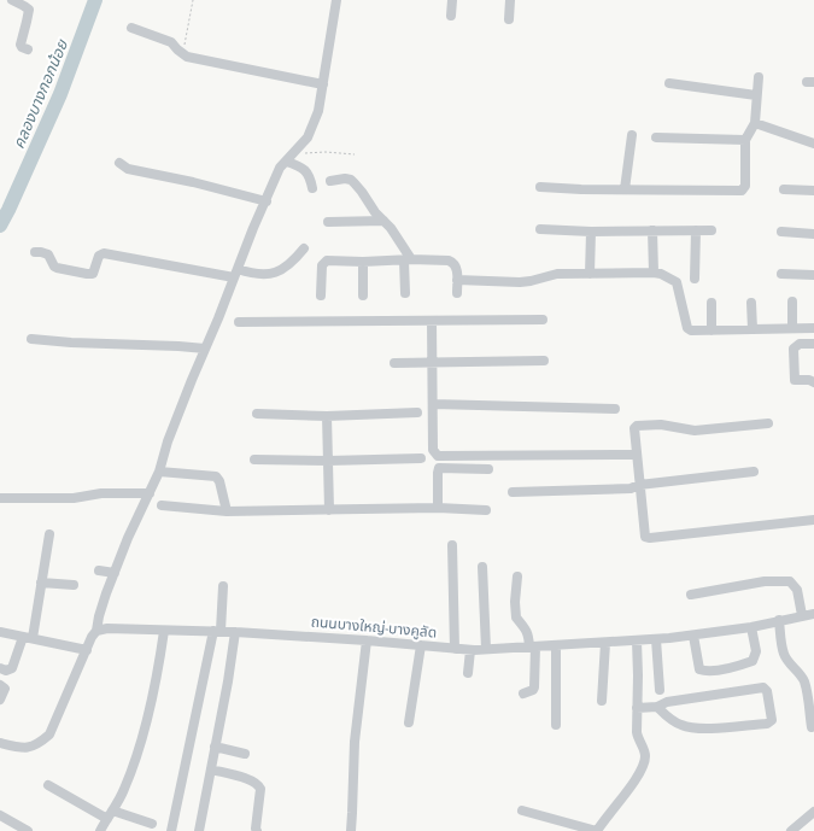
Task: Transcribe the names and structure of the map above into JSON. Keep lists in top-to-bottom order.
{
  "streets": {
    "street": ["ถนนบางใหญ่-บางคูลัด"]
  },
  "water": ["คลองบางกอกน้อย"]
}
